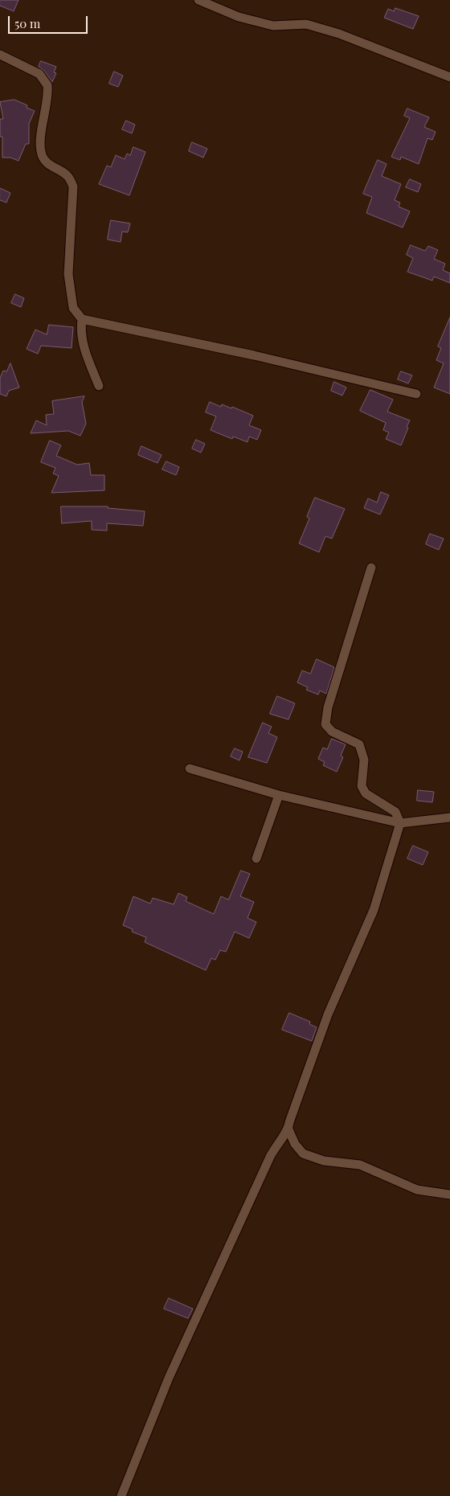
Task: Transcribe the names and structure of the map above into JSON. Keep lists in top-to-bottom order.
{
  "scale_bar": "50 m"
}
